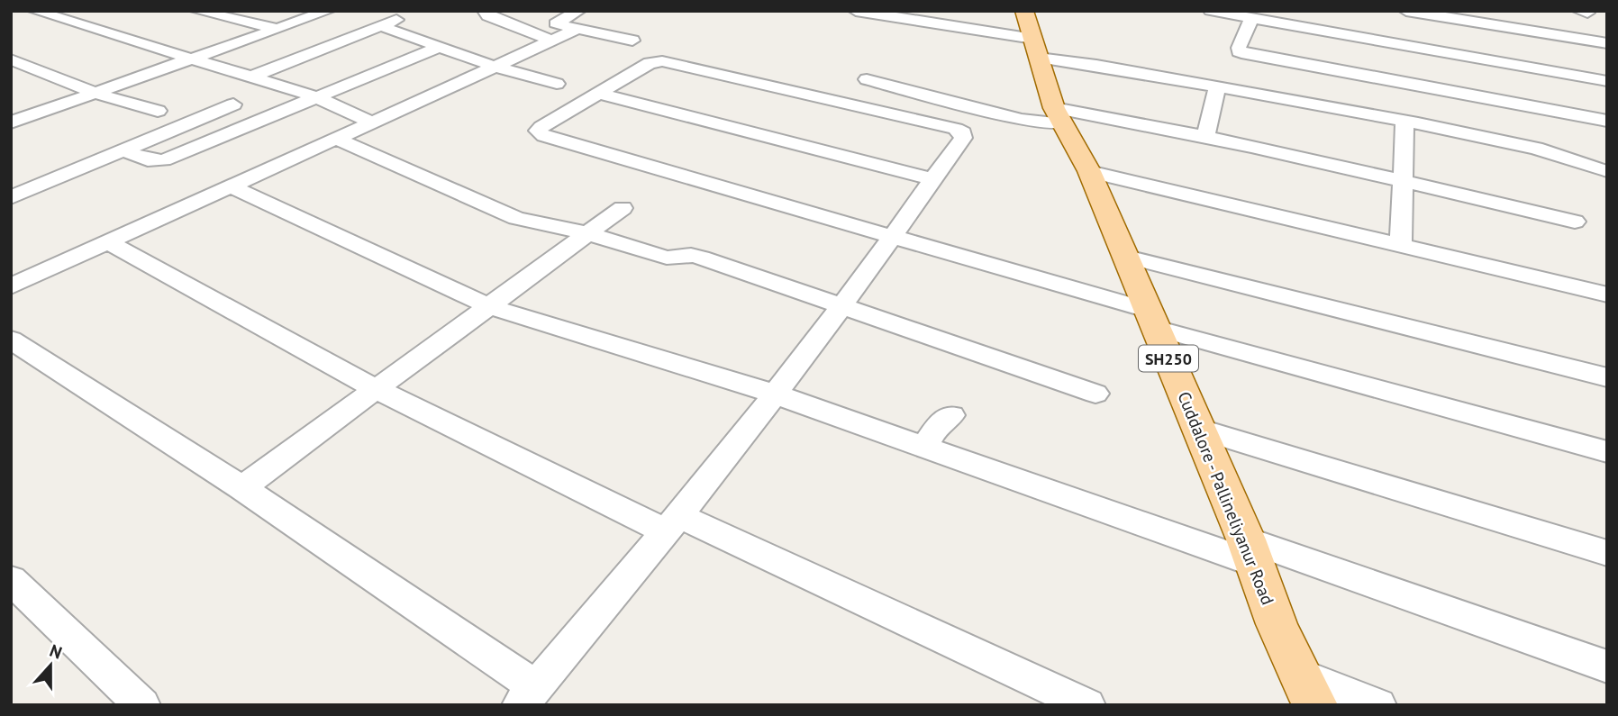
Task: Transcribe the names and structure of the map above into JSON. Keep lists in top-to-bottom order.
{
  "streets": {
    "main road": ["SH250", "Cuddalore - Pallineliyanur Road"]
  },
  "north": "top"
}
